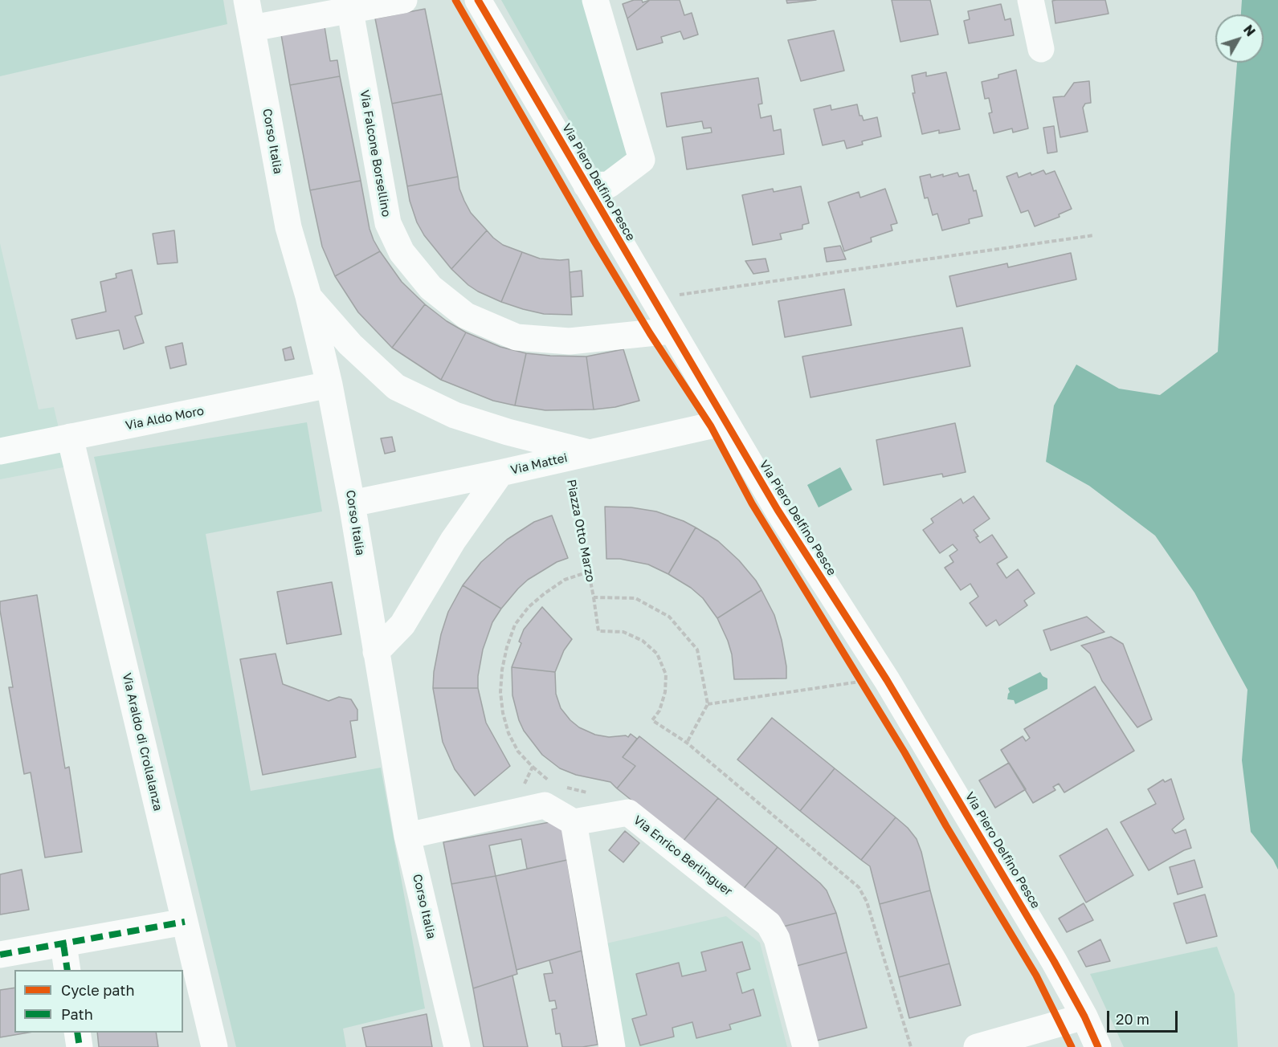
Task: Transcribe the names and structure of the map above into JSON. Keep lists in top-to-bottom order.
{
  "streets": {
    "street": [
      "Corso Italia",
      "Via Falcone Borsellino",
      "Via Piero Delfino Pesce",
      "Via Aldo Moro",
      "Via Mattei",
      "Via Araldo di Crollalanza",
      "Via Enrico Berlinguer"
    ],
    "path": ["Piazza Otto Marzo"]
  },
  "crossings": [
    ["Corso Italia", "Via Aldo Moro"],
    ["Corso Italia", "Via Mattei"],
    ["Via Falcone Borsellino", "Via Piero Delfino Pesce"],
    ["Via Piero Delfino Pesce", "Via Mattei"],
    ["Via Aldo Moro", "Via Araldo di Crollalanza"],
    ["Via Mattei", "Piazza Otto Marzo"]
  ],
  "legend": ["Cycle path", "Path"],
  "scale_bar": "20 m",
  "north": "top right"
}
